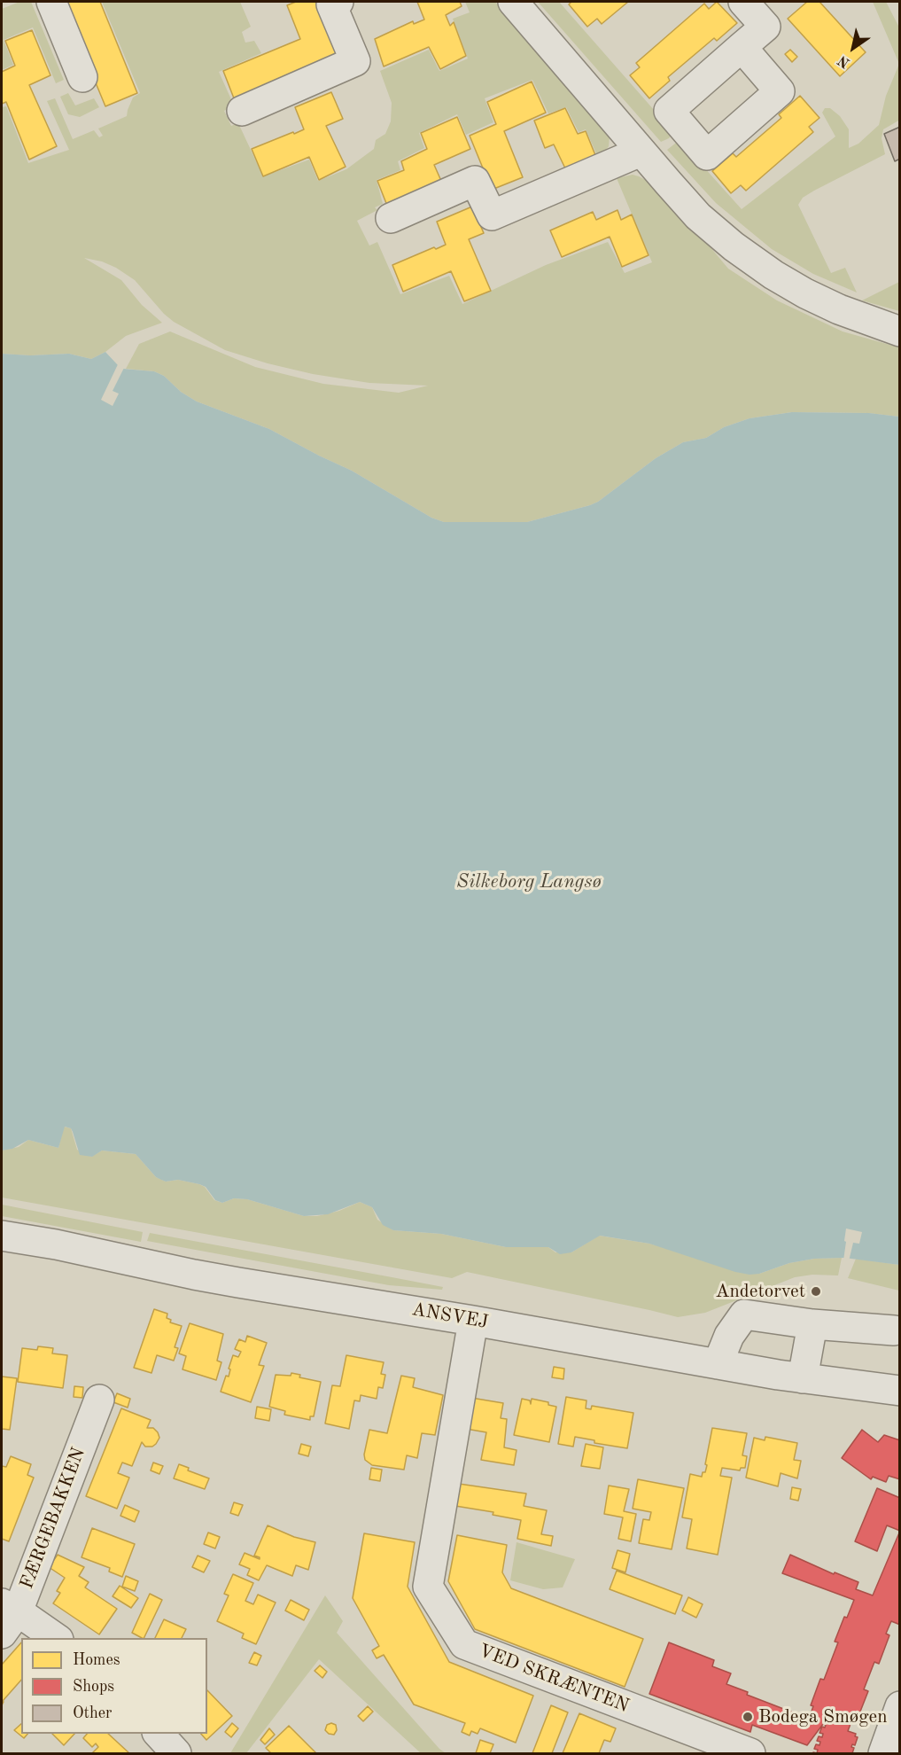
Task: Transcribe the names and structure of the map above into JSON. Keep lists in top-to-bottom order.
{
  "streets": {
    "street": ["ANSVEJ", "FÆRGEBAKKEN", "VED SKRÆNTEN"]
  },
  "crossings": [
    ["ANSVEJ", "VED SKRÆNTEN"]
  ],
  "water": ["Silkeborg Langsø"],
  "places": ["Andetorvet", "Bodega Smøgen"],
  "legend": ["Homes", "Shops", "Other"],
  "north": "bottom left"
}
